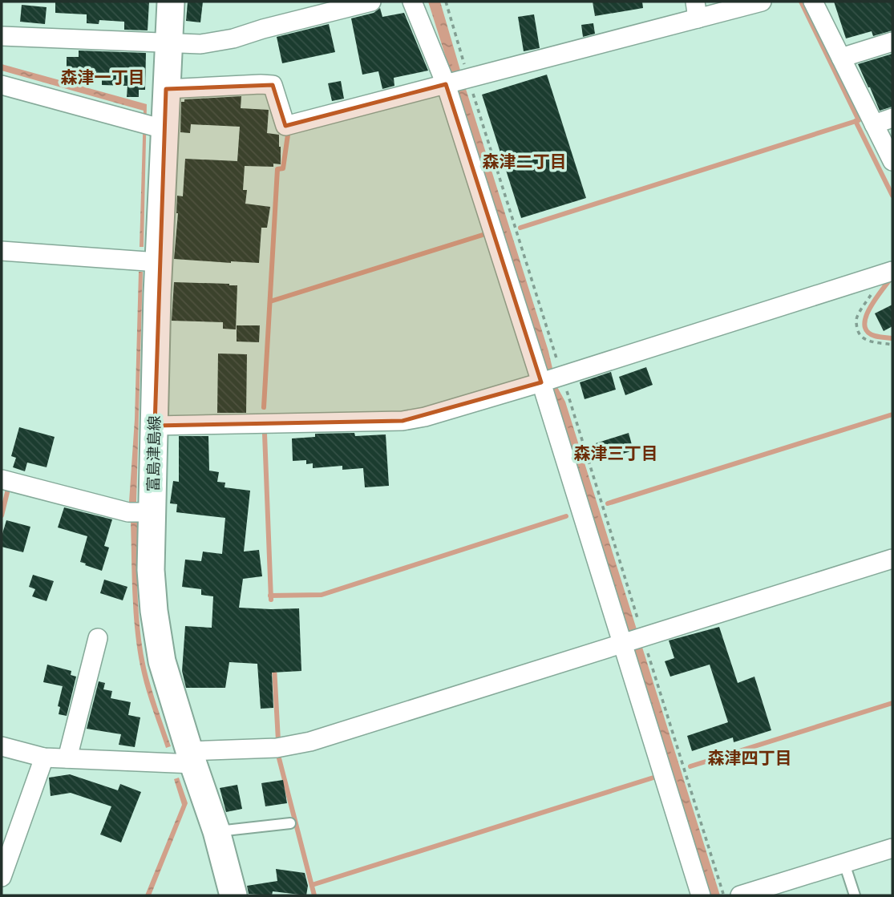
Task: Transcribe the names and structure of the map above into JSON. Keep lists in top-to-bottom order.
{
  "streets": {
    "main road": ["富島津島線"]
  },
  "districts": [
    "森津一丁目",
    "森津二丁目",
    "森津三丁目",
    "森津四丁目"
  ]
}
